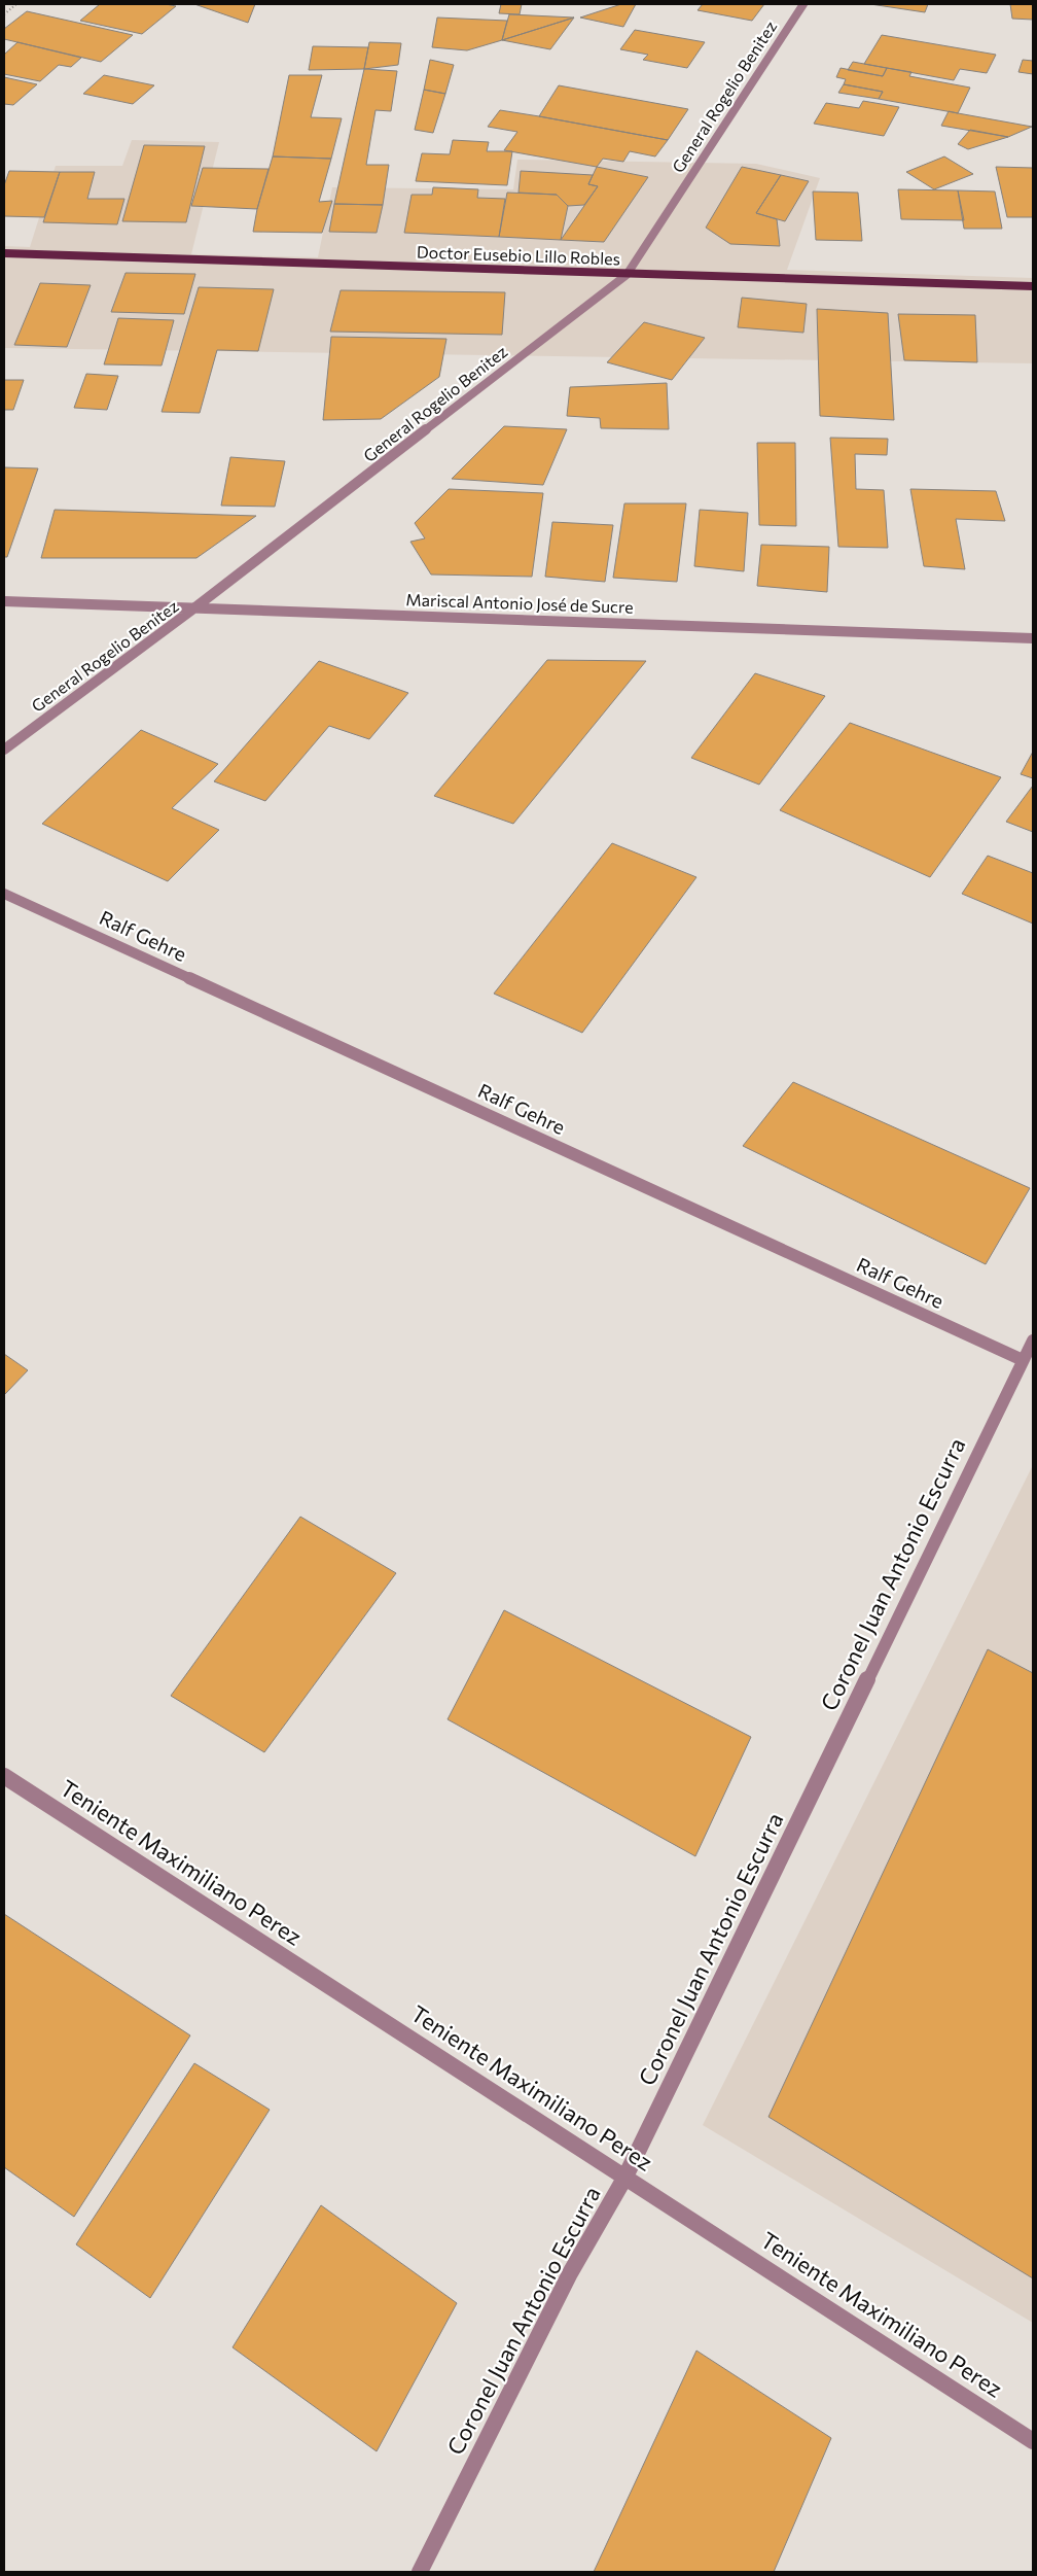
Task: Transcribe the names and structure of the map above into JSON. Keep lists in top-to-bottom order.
{
  "streets": {
    "main road": ["Doctor Eusebio Lillo Robles"],
    "street": [
      "General Rogelio Benitez",
      "Mariscal Antonio José de Sucre",
      "Ralf Gehre",
      "Coronel Juan Antonio Escurra",
      "Teniente Maximiliano Perez"
    ]
  },
  "crossings": [
    ["General Rogelio Benitez", "Doctor Eusebio Lillo Robles"],
    ["General Rogelio Benitez", "Mariscal Antonio José de Sucre"],
    ["Ralf Gehre", "Coronel Juan Antonio Escurra"],
    ["Coronel Juan Antonio Escurra", "Teniente Maximiliano Perez"]
  ]
}
